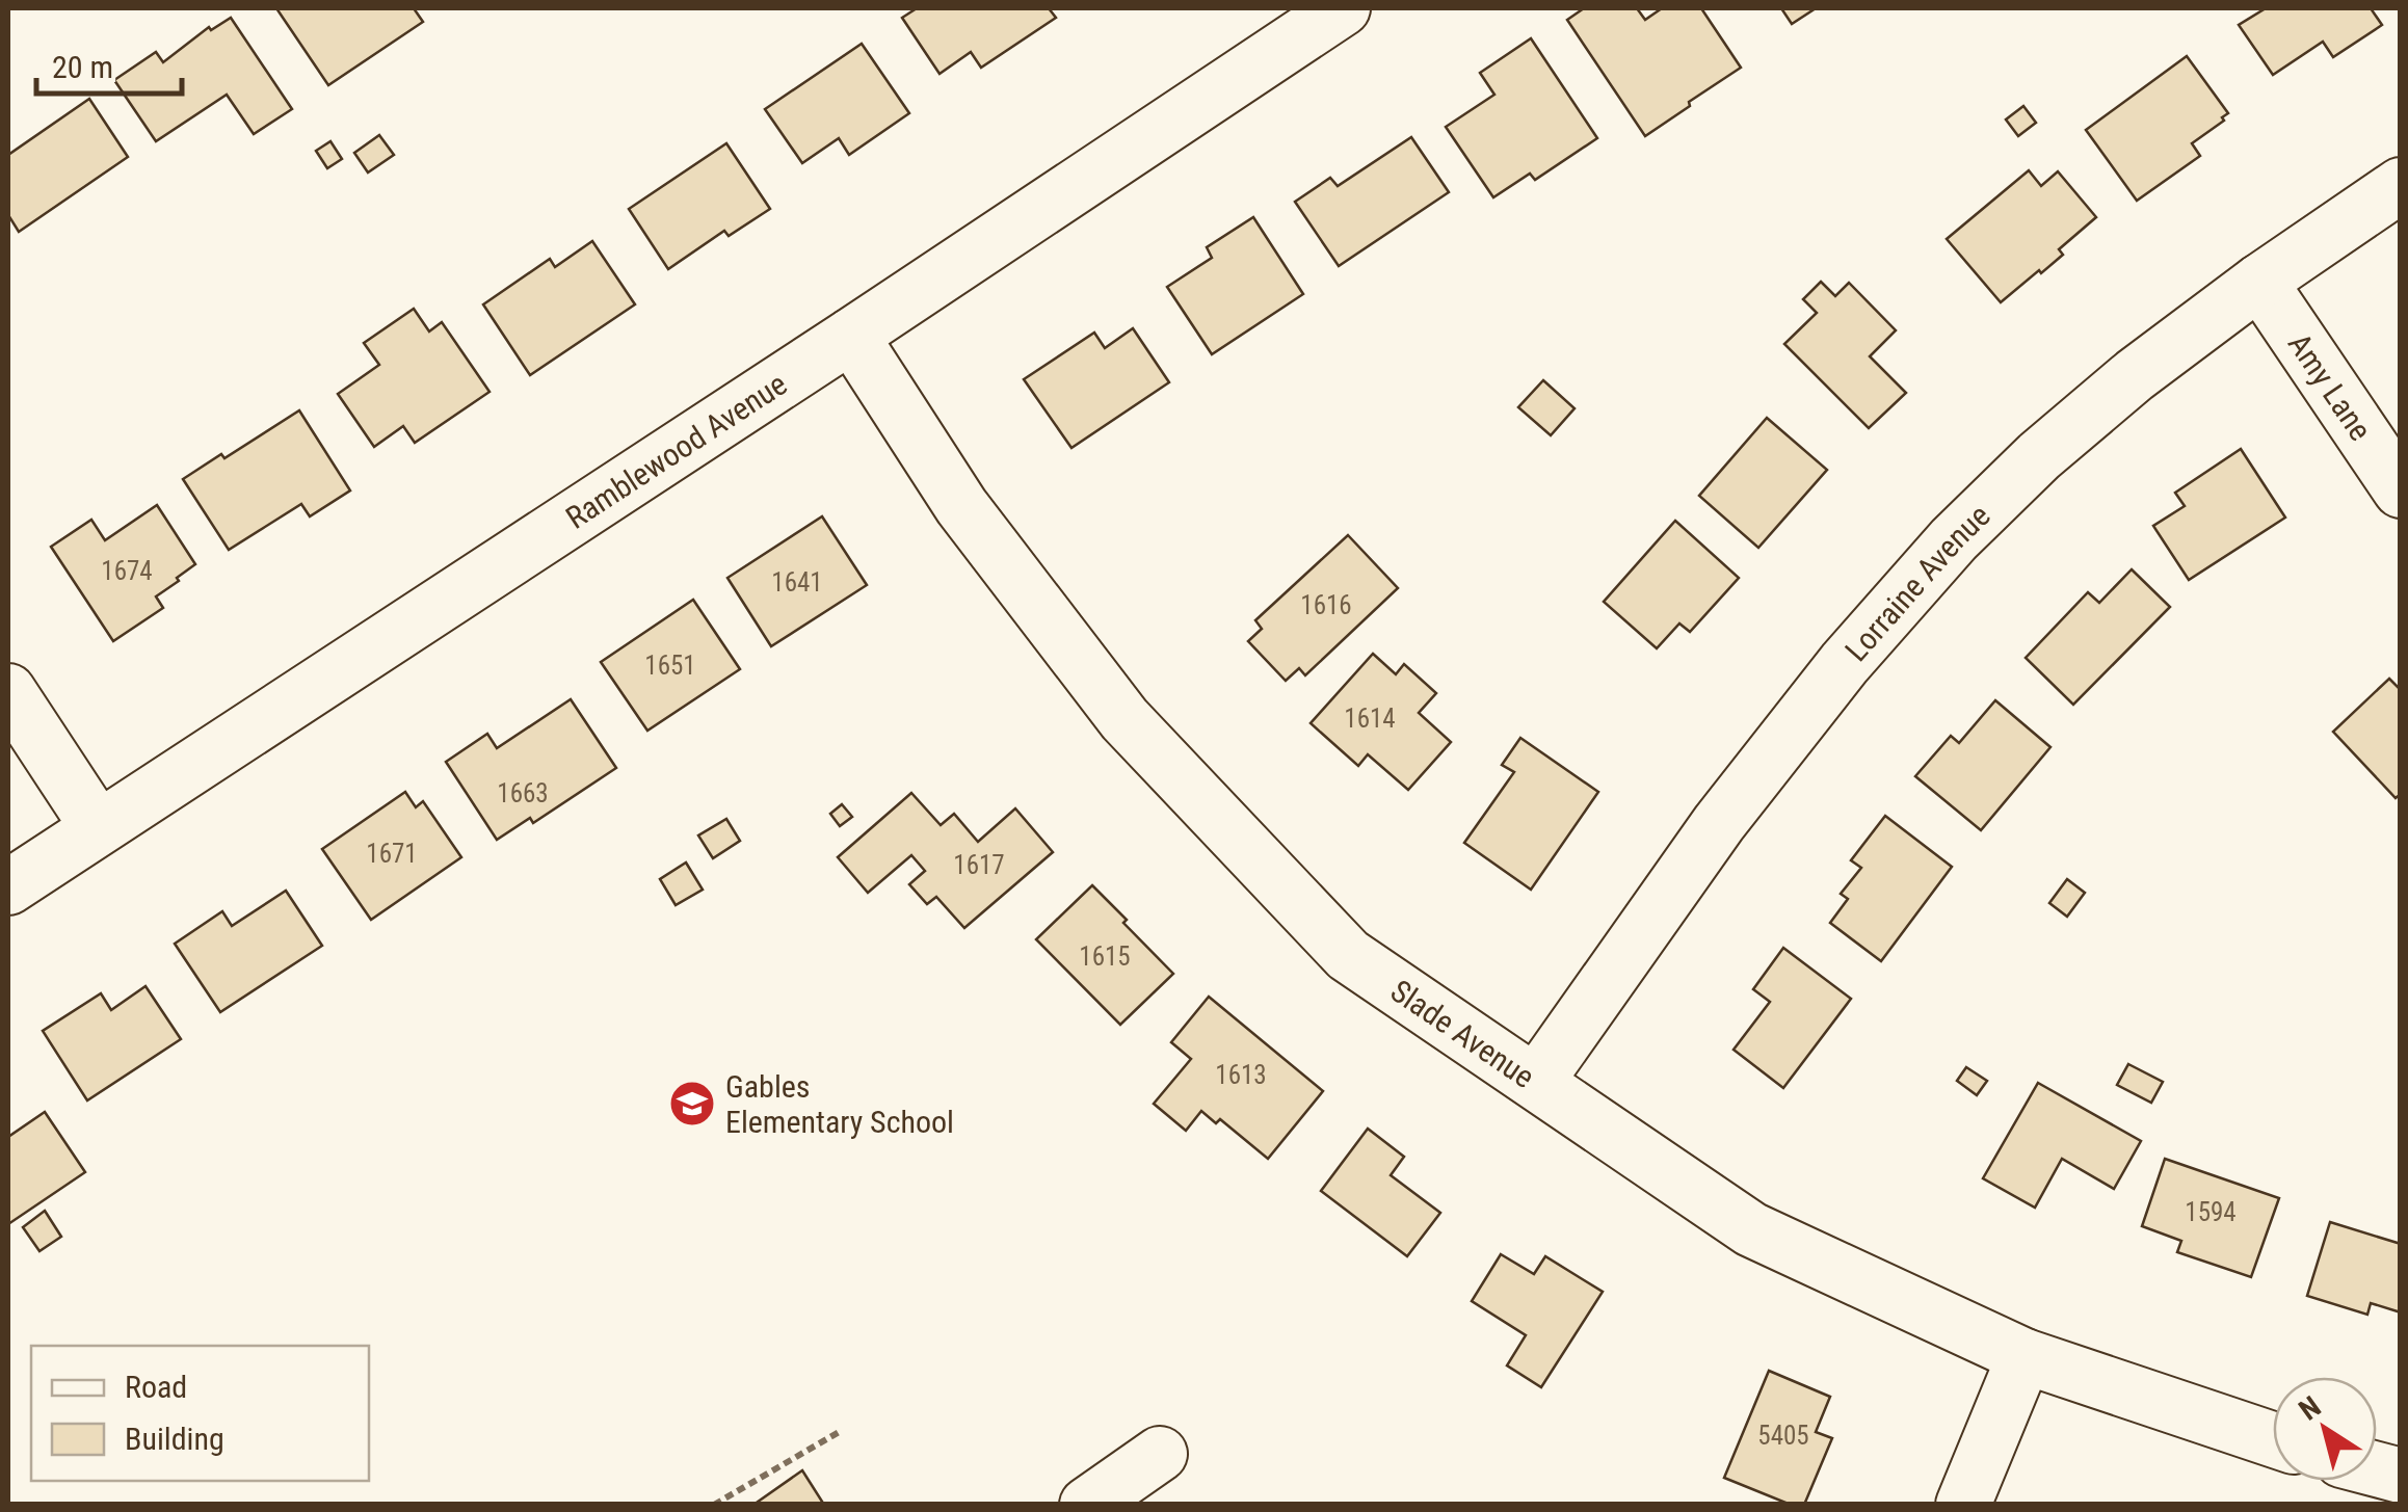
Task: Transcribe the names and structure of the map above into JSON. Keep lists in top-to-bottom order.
{
  "streets": {
    "street": [
      "Amy Lane",
      "Ramblewood Avenue",
      "Lorraine Avenue",
      "Slade Avenue"
    ]
  },
  "crossings": [
    ["Amy Lane", "Lorraine Avenue"],
    ["Ramblewood Avenue", "Slade Avenue"],
    ["Lorraine Avenue", "Slade Avenue"]
  ],
  "places": {
    "school or university": ["Gables Elementary School"]
  },
  "house_numbers": [
    "1674",
    "1641",
    "1616",
    "1651",
    "1614",
    "1663",
    "1671",
    "1617",
    "1615",
    "1613",
    "1594",
    "5405"
  ],
  "legend": ["Road", "Building"],
  "scale_bar": "20 m",
  "north": "top left"
}
